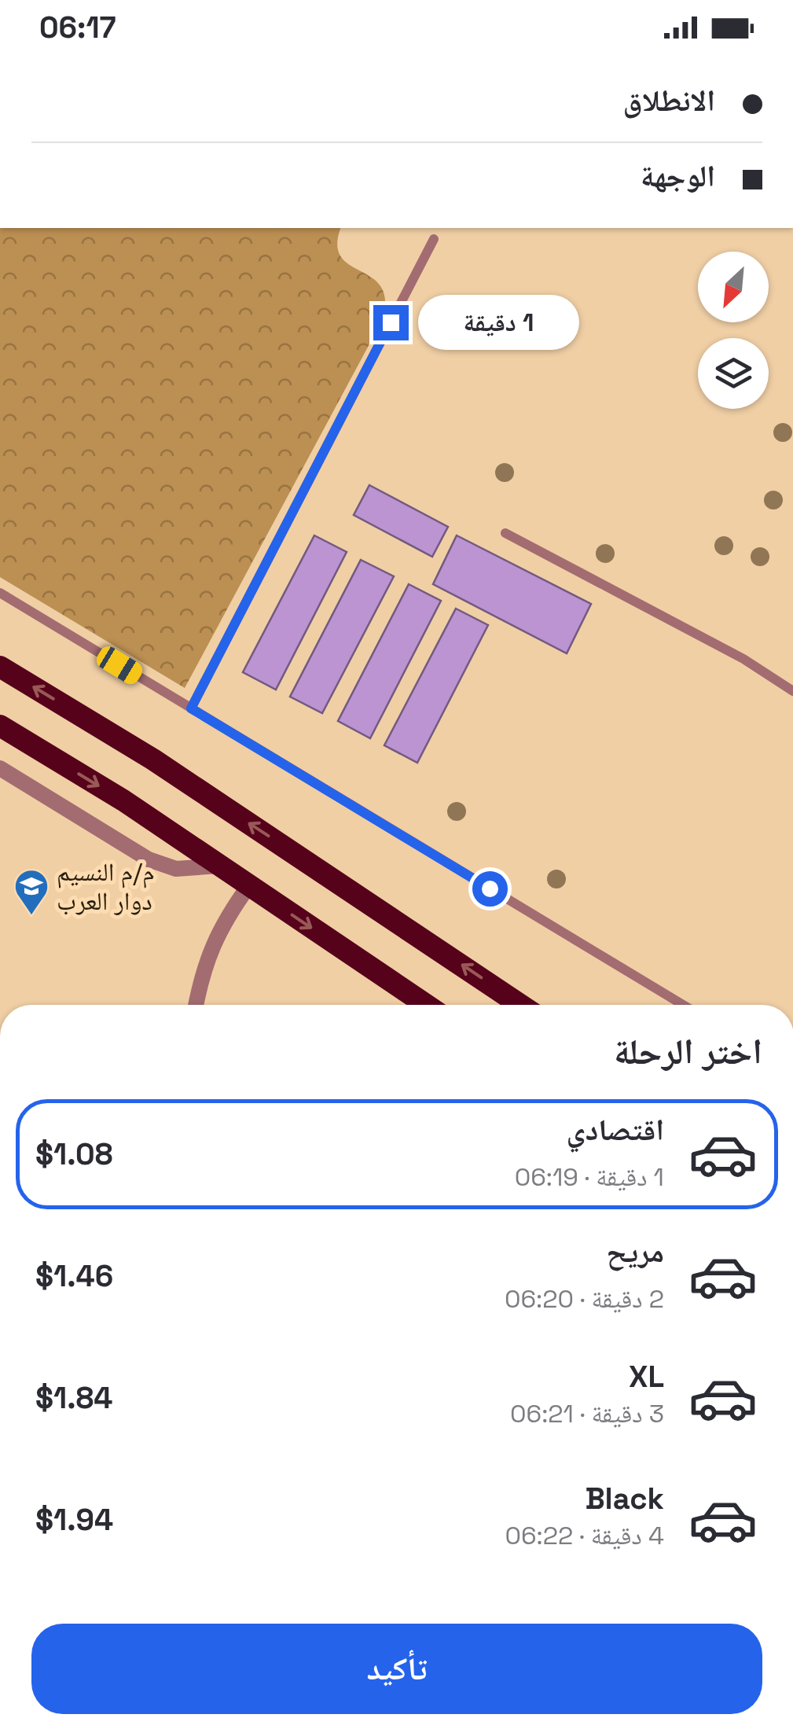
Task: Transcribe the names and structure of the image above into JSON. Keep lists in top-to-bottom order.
{
  "places": {
    "school or university": ["م/م النسيم دوار العرب"]
  },
  "north": "bottom left",
  "page": {
    "status": "06:17",
    "banner": ["الانطلاق", "الوجهة"],
    "bubble": "1 دقيقة",
    "heading": "اختر الرحلة",
    "list": [
      {
        "name": "اقتصادي",
        "note": "1 دقيقة · 06:19",
        "value": "$1.08"
      },
      {
        "name": "مريح",
        "note": "2 دقيقة · 06:20",
        "value": "$1.46"
      },
      {
        "name": "XL",
        "note": "3 دقيقة · 06:21",
        "value": "$1.84"
      },
      {
        "name": "Black",
        "note": "4 دقيقة · 06:22",
        "value": "$1.94"
      }
    ],
    "buttons": "تأكيد"
  }
}
